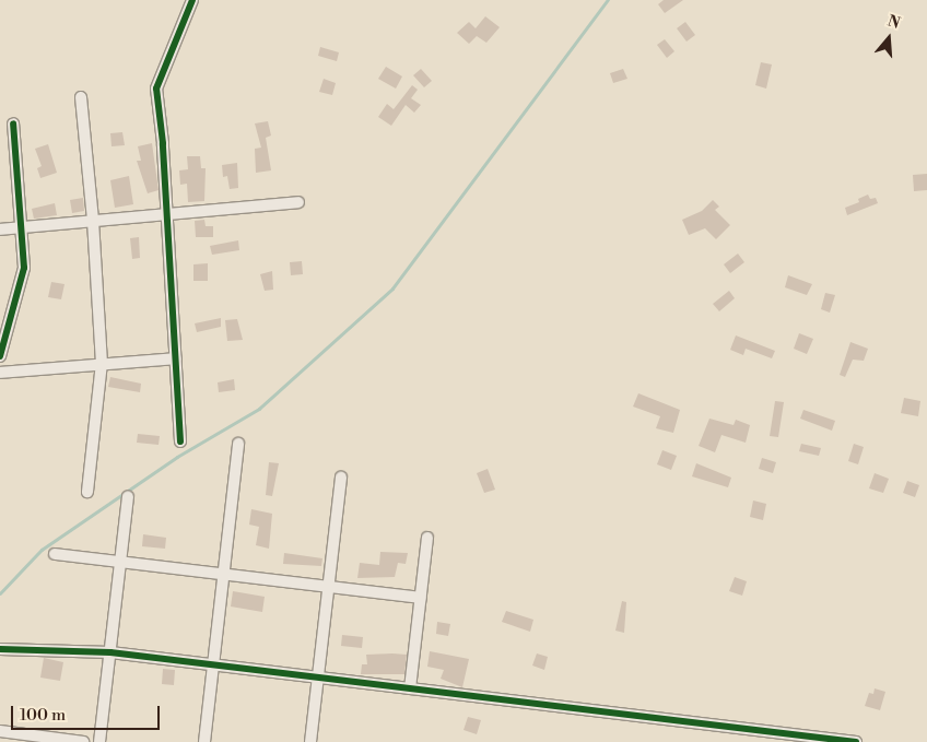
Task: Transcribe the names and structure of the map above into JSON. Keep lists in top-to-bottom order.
{
  "scale_bar": "100 m",
  "north": "top"
}
